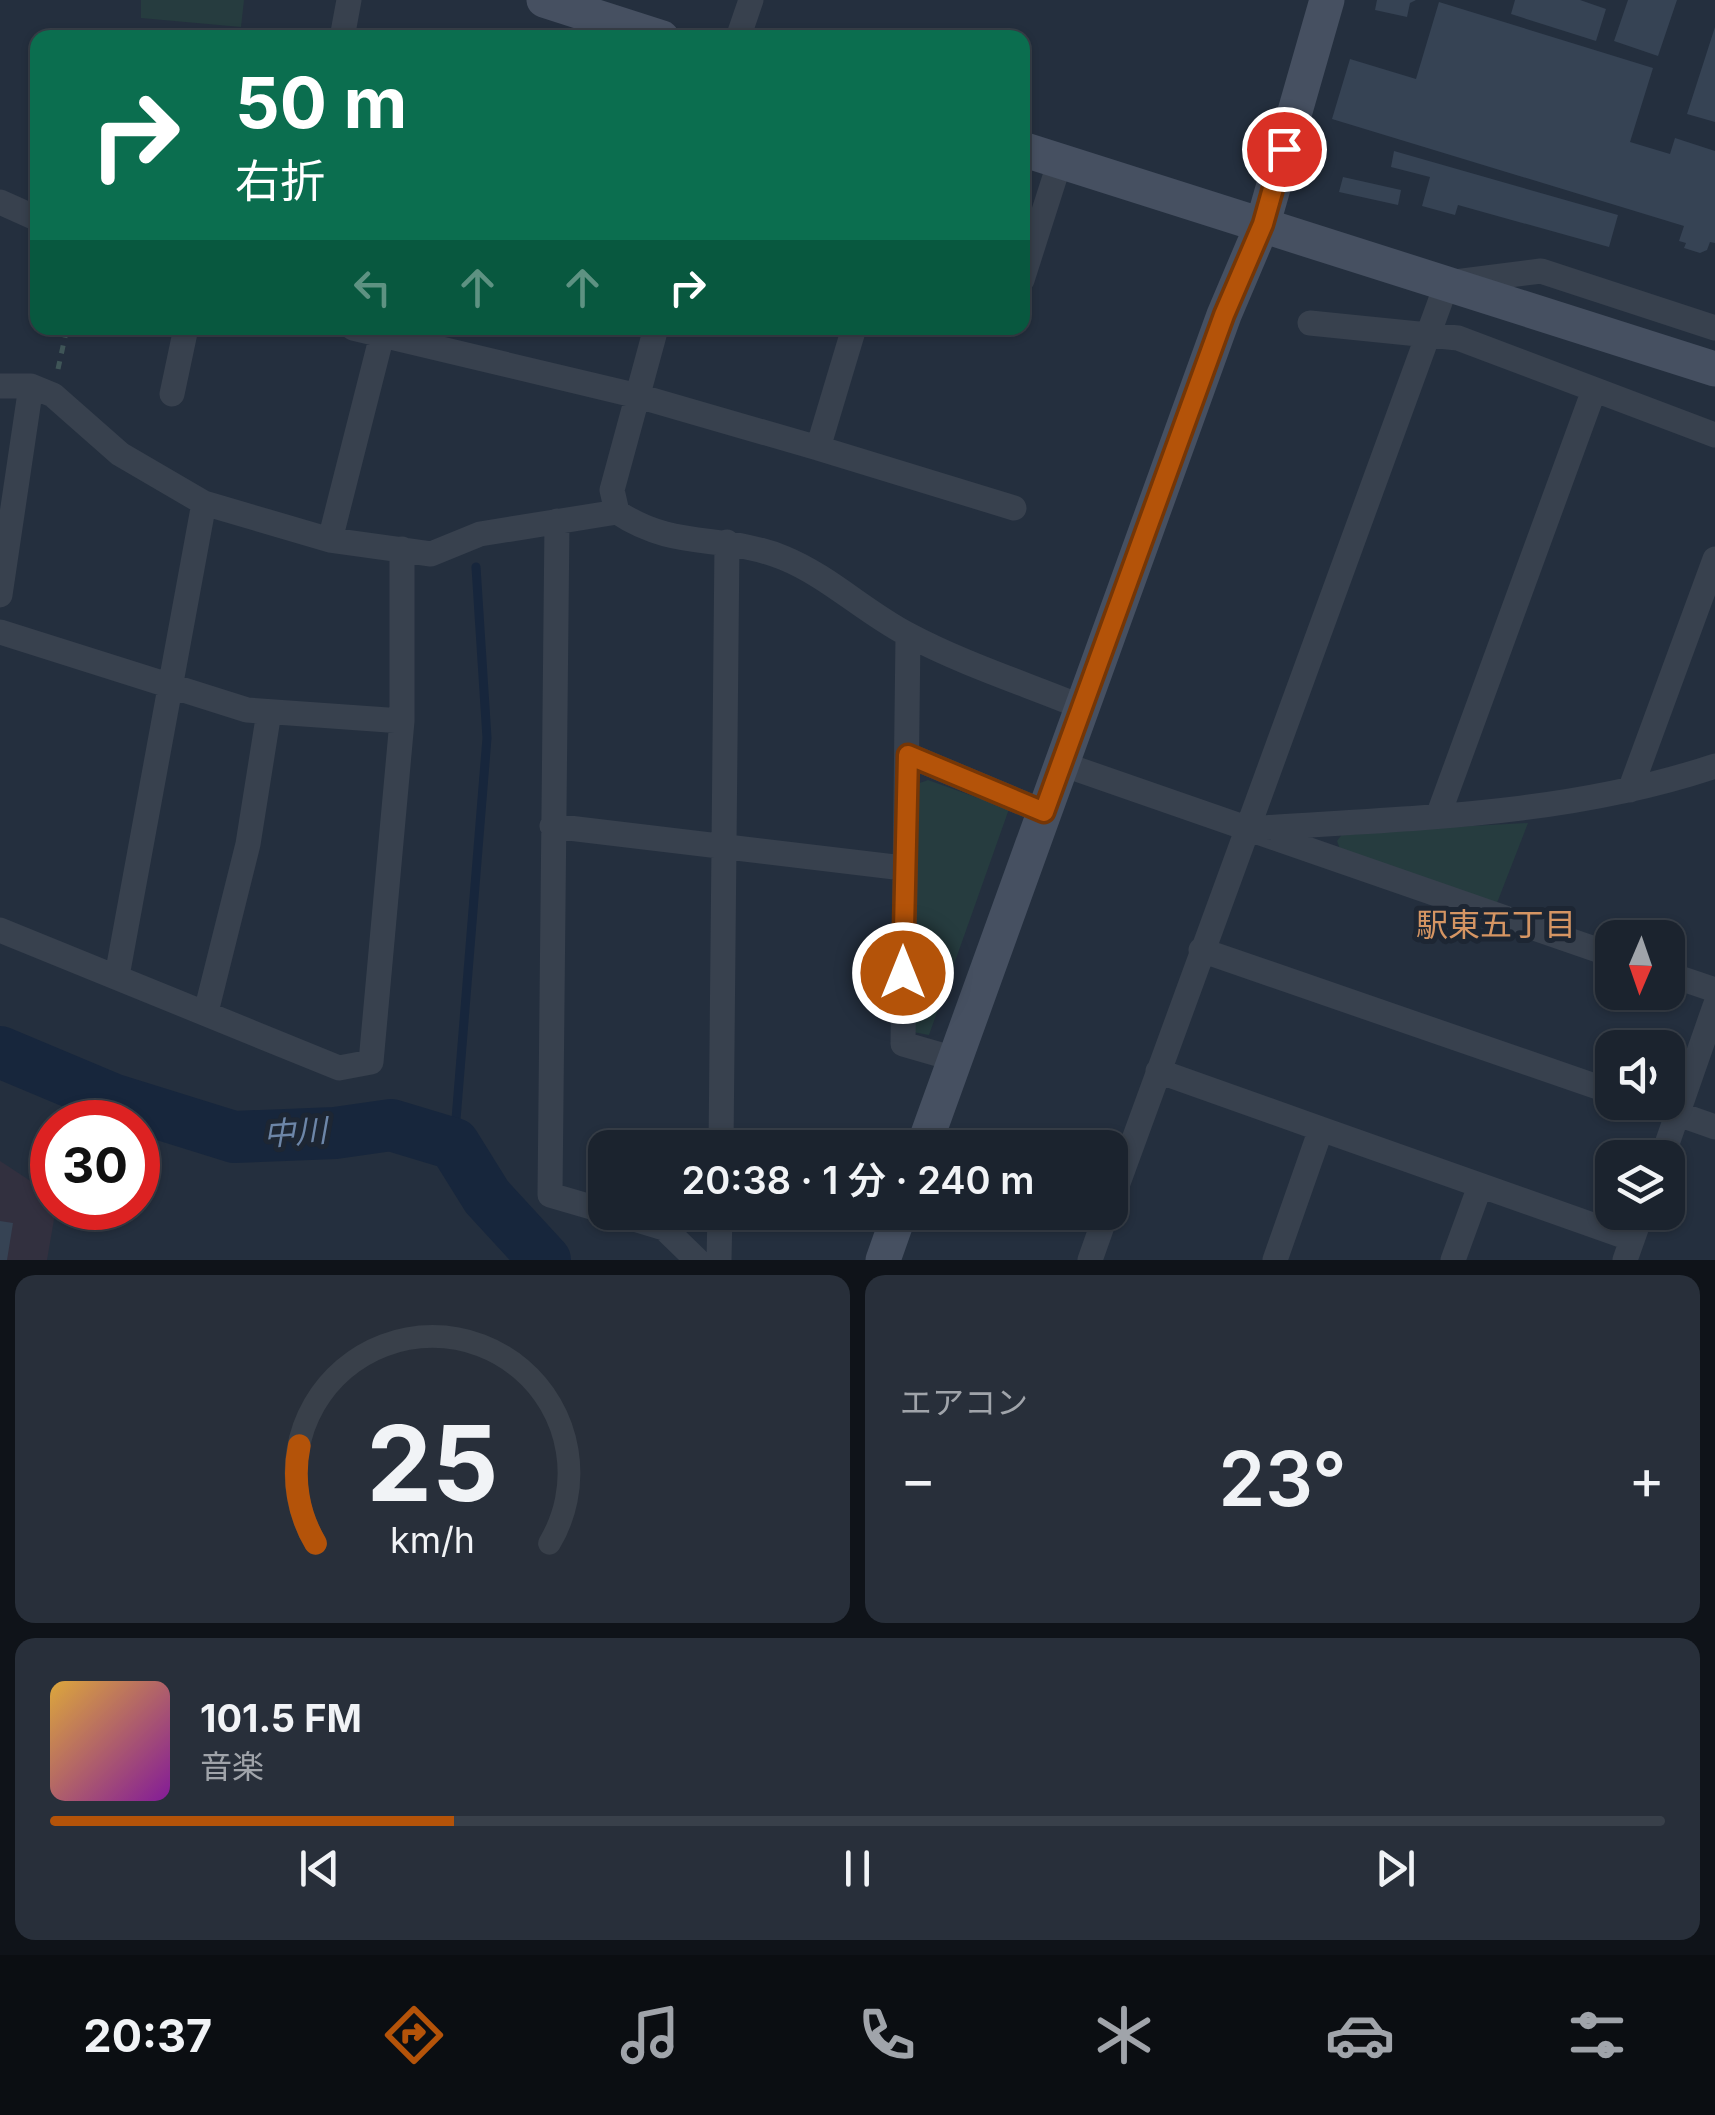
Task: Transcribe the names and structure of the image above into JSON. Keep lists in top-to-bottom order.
{
  "districts": ["駅東五丁目"],
  "water": ["中川"],
  "north": "bottom",
  "page": {
    "turn": ["50 m", "右折"],
    "limit": "30",
    "trip": "20:38 · 1 分 · 240 m",
    "tile": "エアコン",
    "heat": ["−", "23°", "+"],
    "song": ["101.5 FM", "音楽"],
    "tabs": "20:37",
    "gauge": ["25", "km/h"]
  }
}
